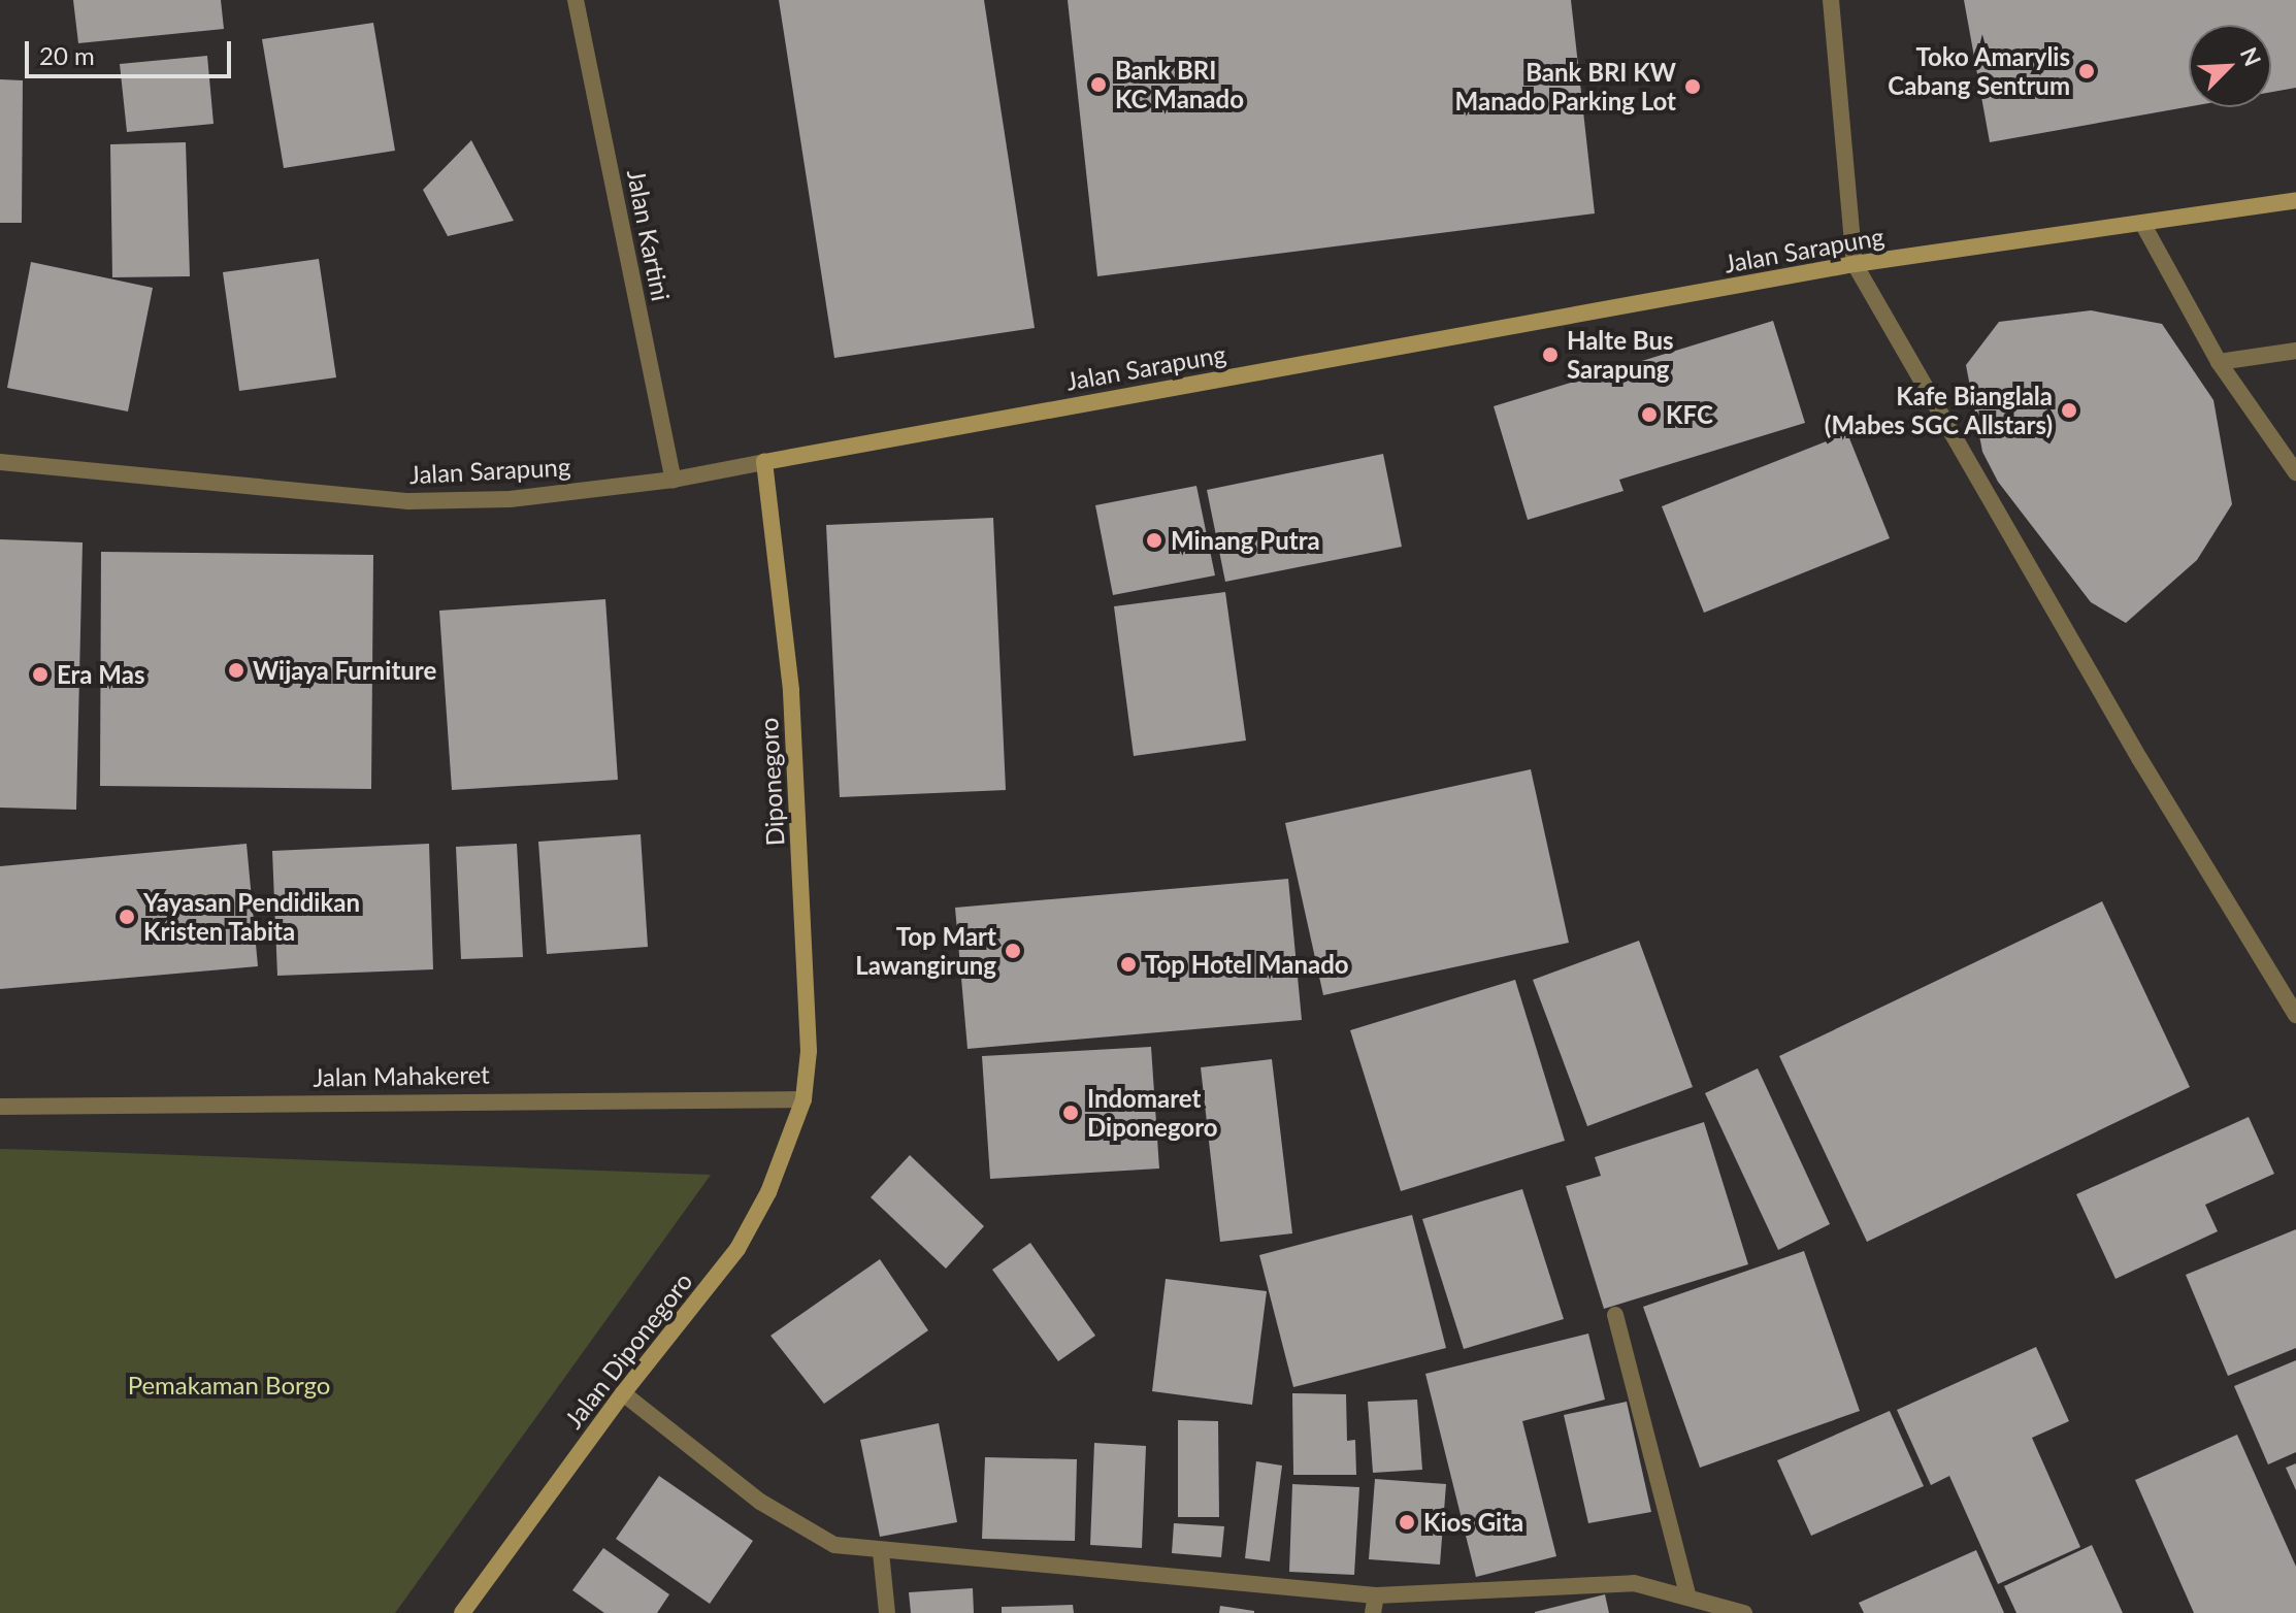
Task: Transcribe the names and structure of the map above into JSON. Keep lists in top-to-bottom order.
{
  "streets": {
    "main road": ["Jalan Sarapung", "Diponegoro", "Jalan Diponegoro"],
    "street": ["Jalan Kartini", "Jalan Mahakeret"]
  },
  "crossings": [
    ["Jalan Kartini", "Jalan Sarapung"],
    ["Jalan Sarapung", "Diponegoro"],
    ["Diponegoro", "Jalan Mahakeret"],
    ["Diponegoro", "Jalan Diponegoro"],
    ["Jalan Mahakeret", "Jalan Diponegoro"]
  ],
  "parks": ["Pemakaman Borgo"],
  "places": [
    "Toko Amarylis Cabang Sentrum",
    "Bank BRI KC Manado",
    "Bank BRI KW Manado Parking Lot",
    "Halte Bus Sarapung",
    "Kafe Bianglala (Mabes SGC Allstars)",
    "KFC",
    "Minang Putra",
    "Wijaya Furniture",
    "Era Mas",
    "Yayasan Pendidikan Kristen Tabita",
    "Top Mart Lawangirung",
    "Top Hotel Manado",
    "Indomaret Diponegoro",
    "Kios Gita"
  ],
  "scale_bar": "20 m",
  "north": "top right"
}
